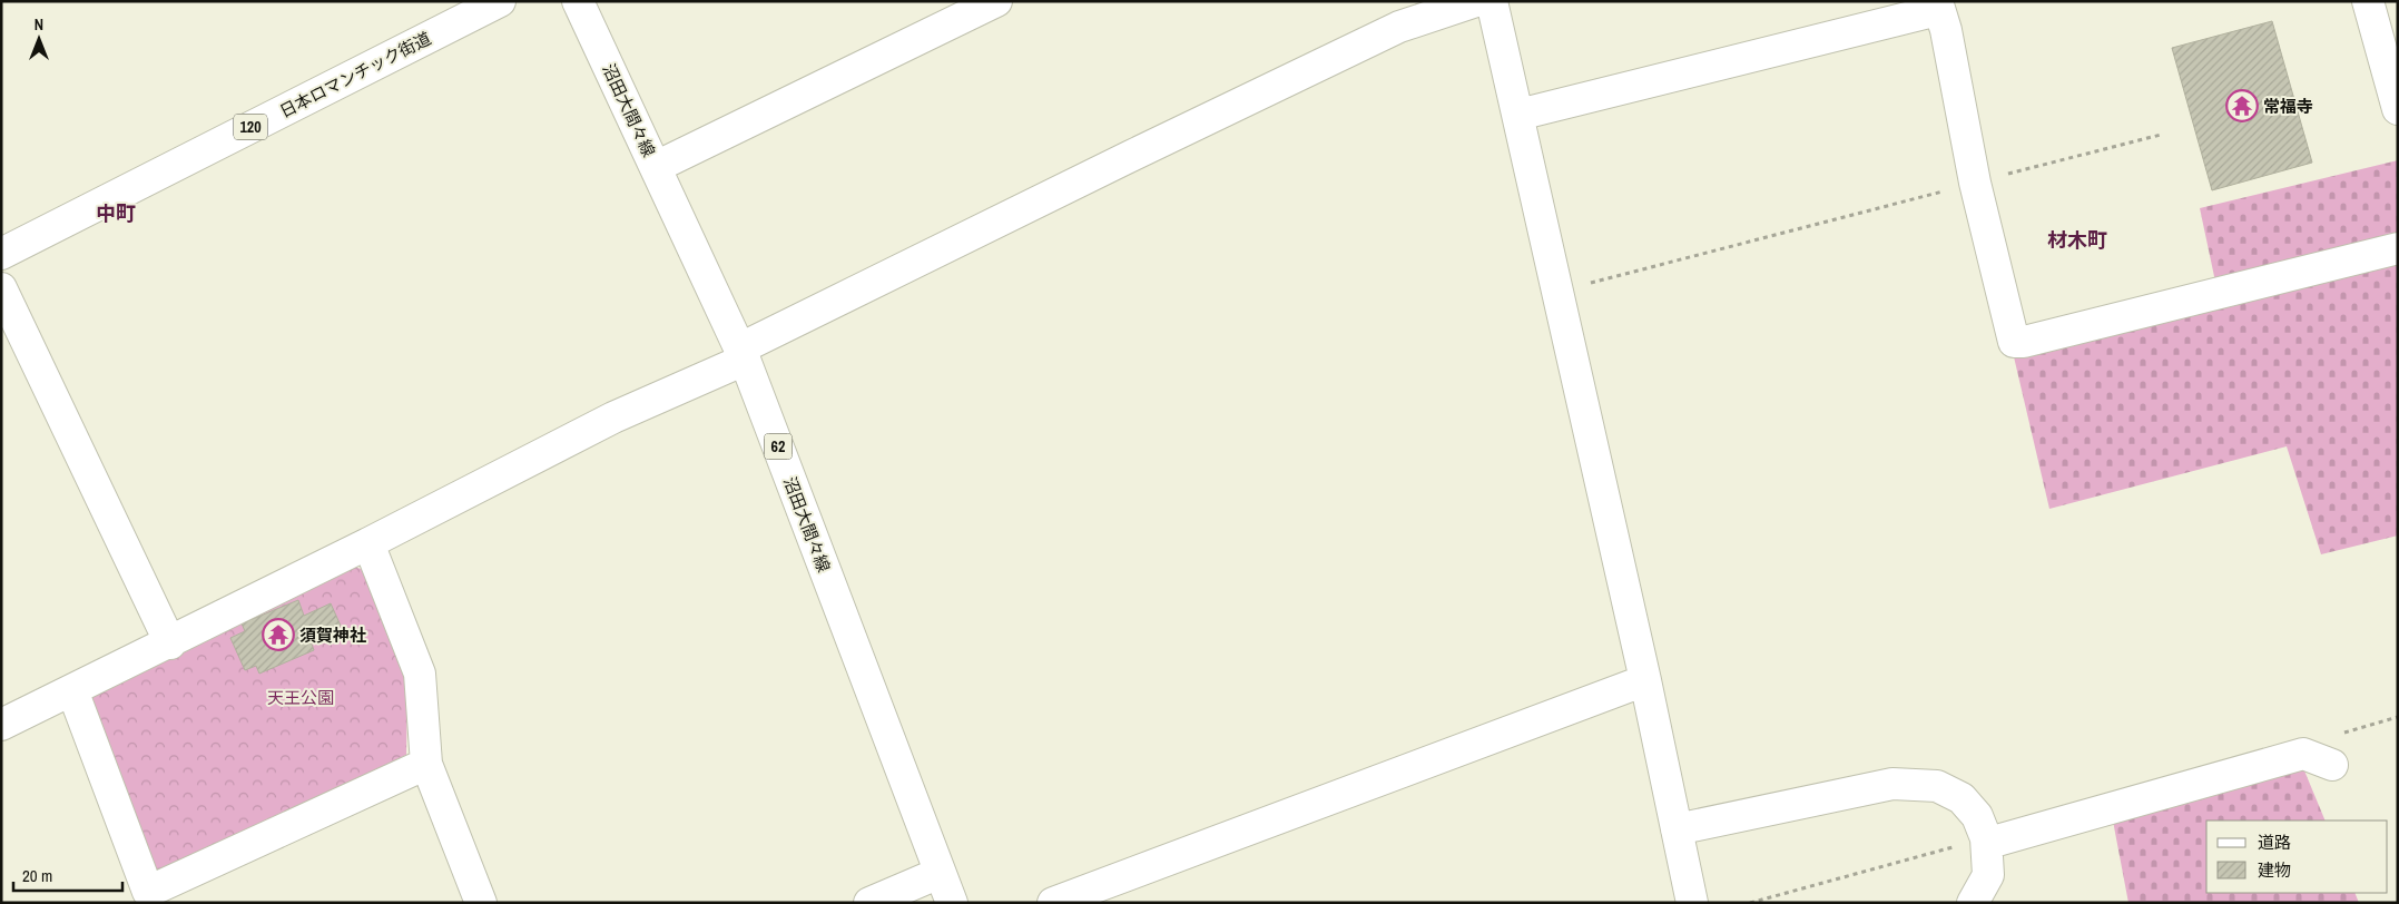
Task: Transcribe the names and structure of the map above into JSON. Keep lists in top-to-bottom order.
{
  "streets": {
    "main road": [
      "日本ロマンチック街道",
      "沼田大間々線",
      "120",
      "62"
    ]
  },
  "districts": ["中町", "材木町"],
  "parks": ["天王公園"],
  "places": {
    "temple": ["常福寺", "須賀神社"]
  },
  "legend": ["道路", "建物"],
  "scale_bar": "20 m",
  "north": "top"
}
